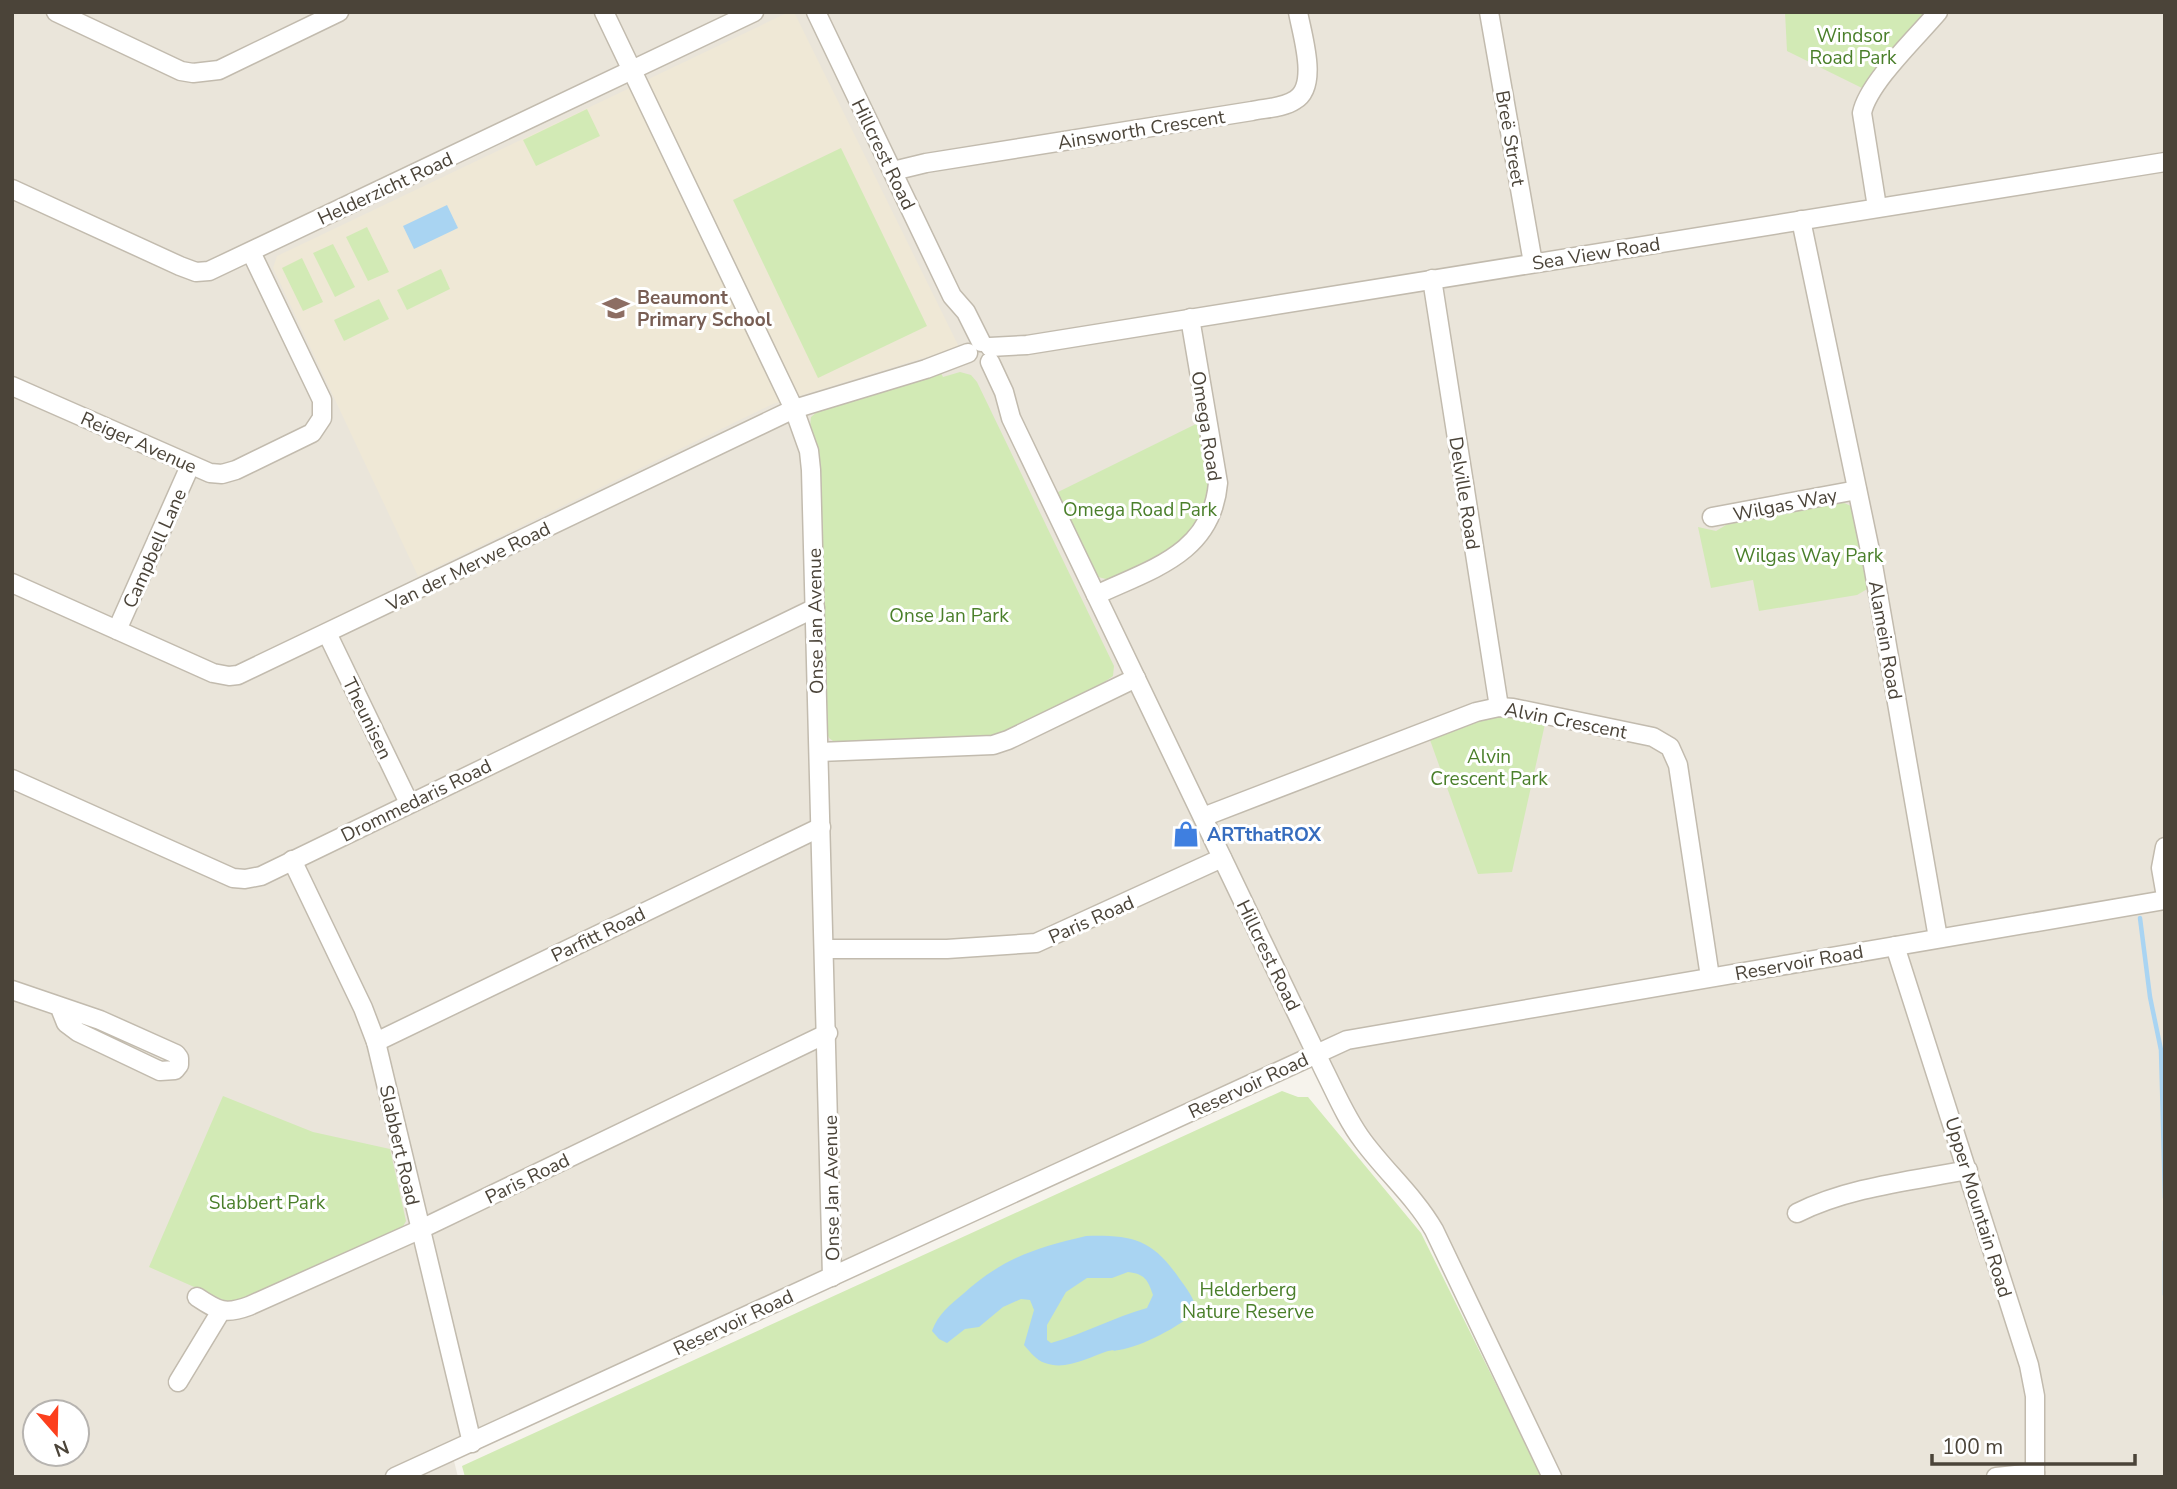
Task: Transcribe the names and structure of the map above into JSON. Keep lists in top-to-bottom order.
{
  "streets": {
    "street": [
      "Ainsworth Crescent",
      "Breë Street",
      "Hillcrest Road",
      "Helderzicht Road",
      "Sea View Road",
      "Omega Road",
      "Reiger Avenue",
      "Delville Road",
      "Wilgas Way",
      "Campbell Lane",
      "Van der Merwe Road",
      "Onse Jan Avenue",
      "Alamein Road",
      "Theunisen",
      "Alvin Crescent",
      "Drommedaris Road",
      "Paris Road",
      "Parfitt Road",
      "Reservoir Road",
      "Slabbert Road",
      "Upper Mountain Road"
    ]
  },
  "crossings": [
    ["Ainsworth Crescent", "Hillcrest Road"],
    ["Breë Street", "Sea View Road"],
    ["Hillcrest Road", "Sea View Road"],
    ["Hillcrest Road", "Omega Road"],
    ["Hillcrest Road", "Van der Merwe Road"],
    ["Hillcrest Road", "Alvin Crescent"],
    ["Hillcrest Road", "Paris Road"],
    ["Hillcrest Road", "Reservoir Road"],
    ["Helderzicht Road", "Reiger Avenue"],
    ["Helderzicht Road", "Onse Jan Avenue"],
    ["Sea View Road", "Omega Road"],
    ["Sea View Road", "Delville Road"],
    ["Sea View Road", "Van der Merwe Road"],
    ["Sea View Road", "Alamein Road"],
    ["Reiger Avenue", "Campbell Lane"],
    ["Delville Road", "Alvin Crescent"],
    ["Wilgas Way", "Alamein Road"],
    ["Campbell Lane", "Van der Merwe Road"],
    ["Van der Merwe Road", "Onse Jan Avenue"],
    ["Van der Merwe Road", "Theunisen"],
    ["Onse Jan Avenue", "Drommedaris Road"],
    ["Onse Jan Avenue", "Paris Road"],
    ["Onse Jan Avenue", "Parfitt Road"],
    ["Onse Jan Avenue", "Reservoir Road"],
    ["Alamein Road", "Reservoir Road"],
    ["Theunisen", "Drommedaris Road"],
    ["Alvin Crescent", "Reservoir Road"],
    ["Drommedaris Road", "Slabbert Road"],
    ["Paris Road", "Slabbert Road"],
    ["Parfitt Road", "Slabbert Road"],
    ["Reservoir Road", "Slabbert Road"],
    ["Reservoir Road", "Upper Mountain Road"]
  ],
  "parks": [
    "Windsor Road Park",
    "Omega Road Park",
    "Wilgas Way Park",
    "Onse Jan Park",
    "Alvin Crescent Park",
    "Slabbert Park",
    "Helderberg Nature Reserve"
  ],
  "places": {
    "school or university": ["Beaumont Primary School"],
    "shop": ["ARTthatROX"]
  },
  "scale_bar": "100 m",
  "north": "bottom"
}
